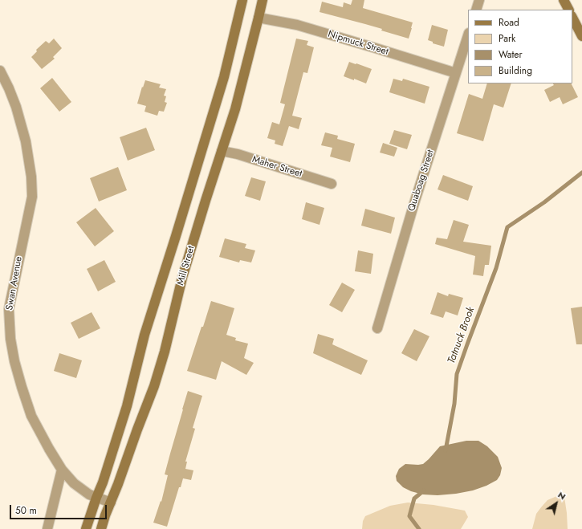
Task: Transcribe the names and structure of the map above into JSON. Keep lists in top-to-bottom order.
{
  "streets": {
    "main road": ["Mill Street"],
    "street": [
      "Nipmuck Street",
      "Maher Street",
      "Quaboag Street",
      "Swan Avenue"
    ]
  },
  "crossings": [
    ["Nipmuck Street", "Quaboag Street"],
    ["Nipmuck Street", "Mill Street"],
    ["Maher Street", "Mill Street"],
    ["Mill Street", "Swan Avenue"]
  ],
  "water": ["Tatnuck Brook"],
  "legend": [
    "Road",
    "Park",
    "Water",
    "Building"
  ],
  "scale_bar": "50 m",
  "north": "top right"
}
